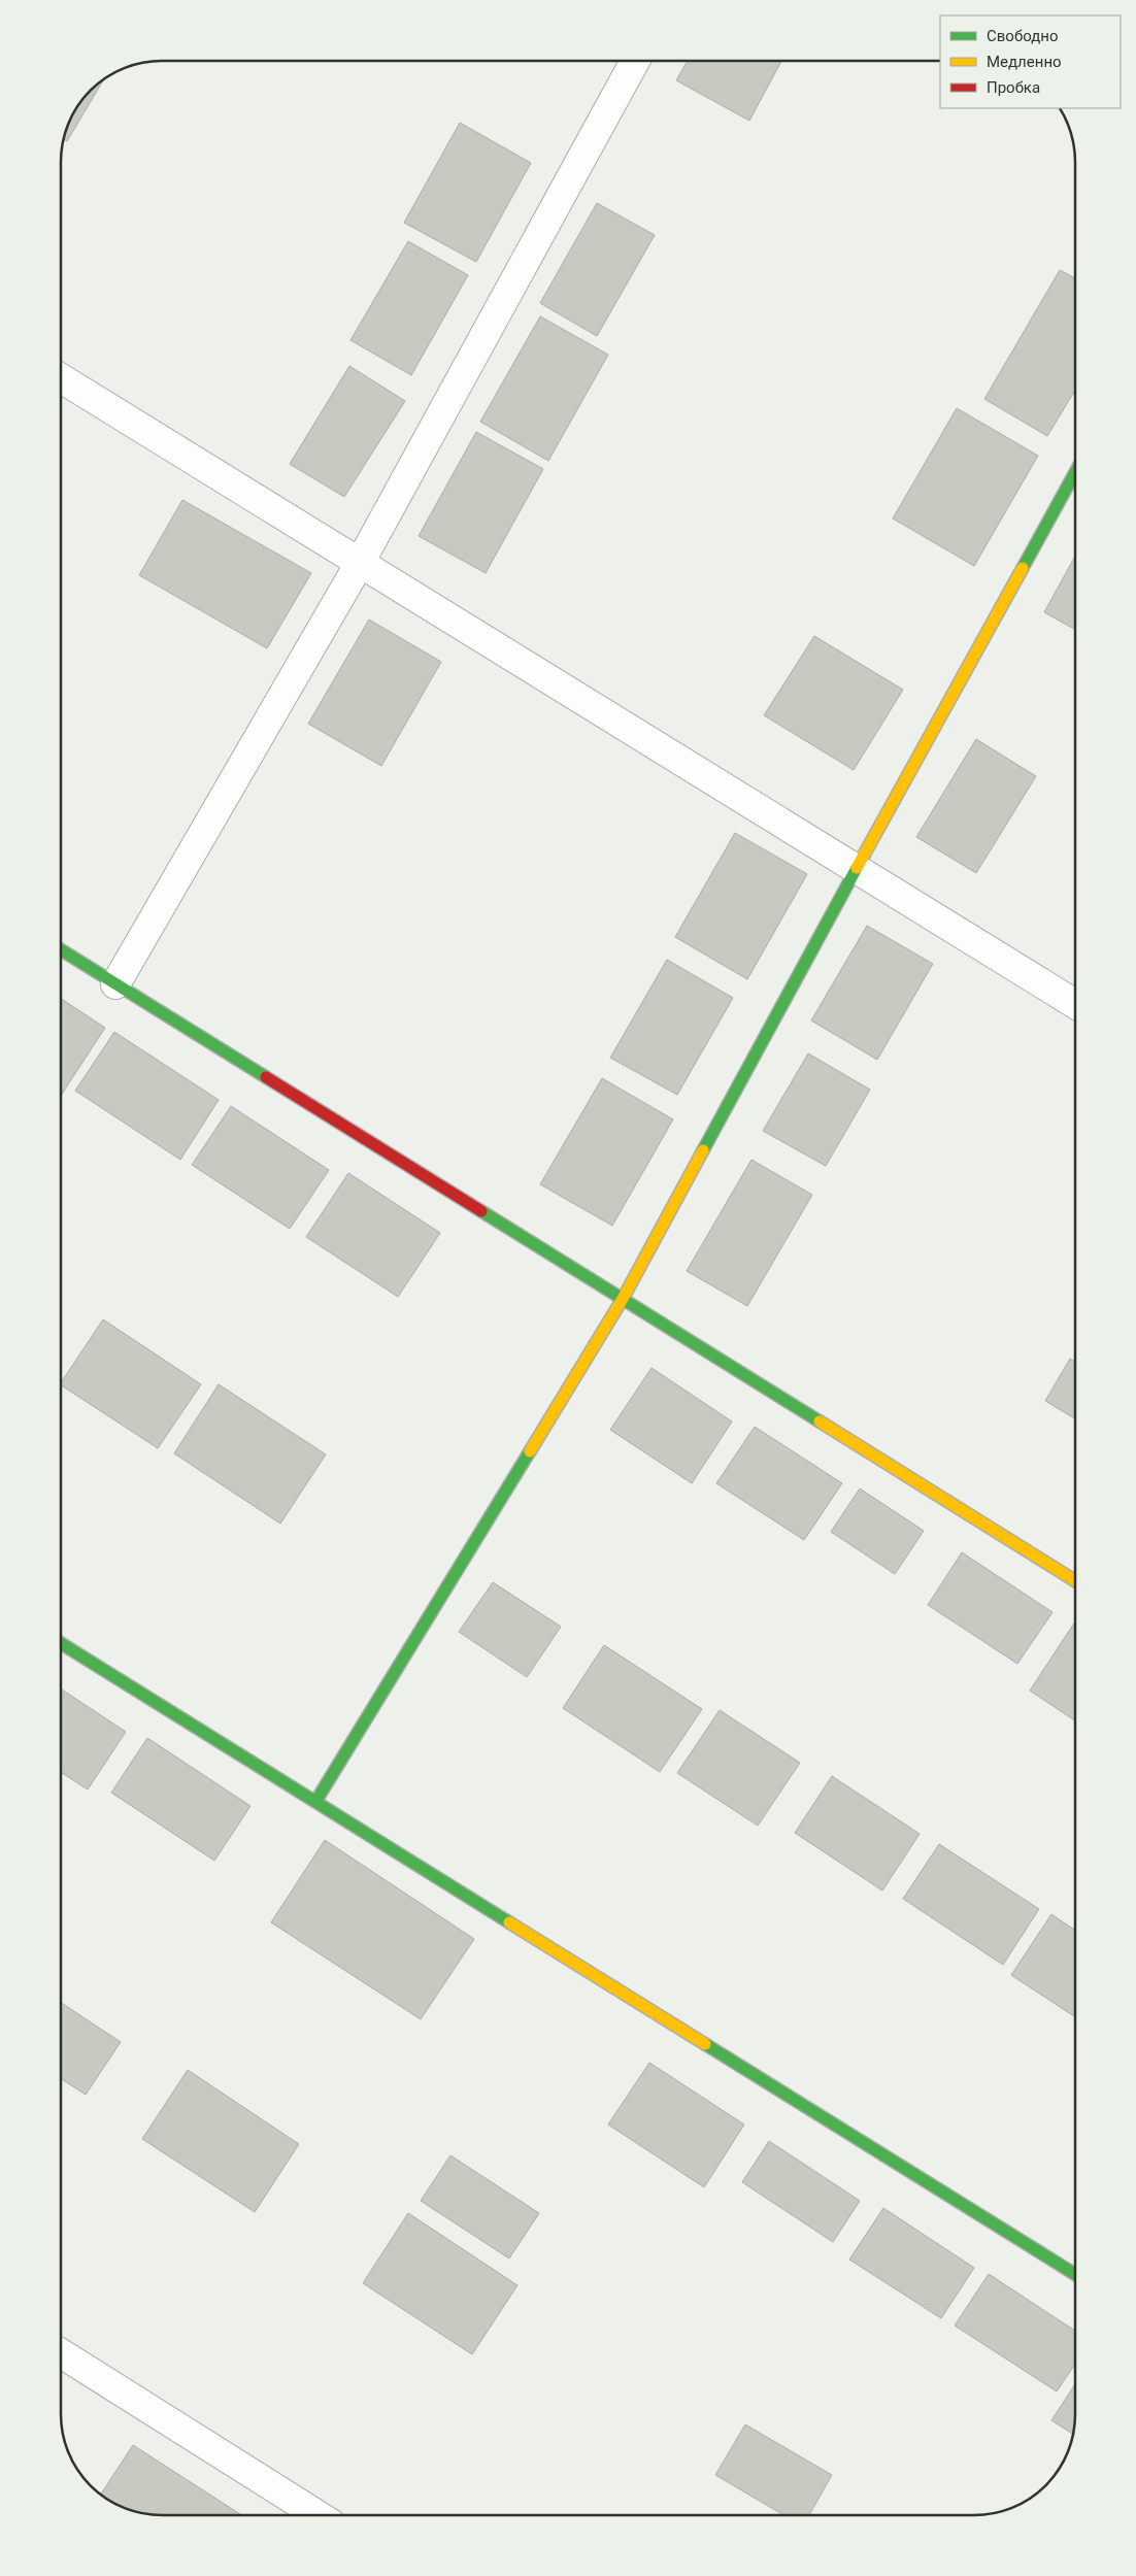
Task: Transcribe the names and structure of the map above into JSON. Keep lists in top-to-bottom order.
{
  "legend": ["Свободно", "Медленно", "Пробка"]
}
